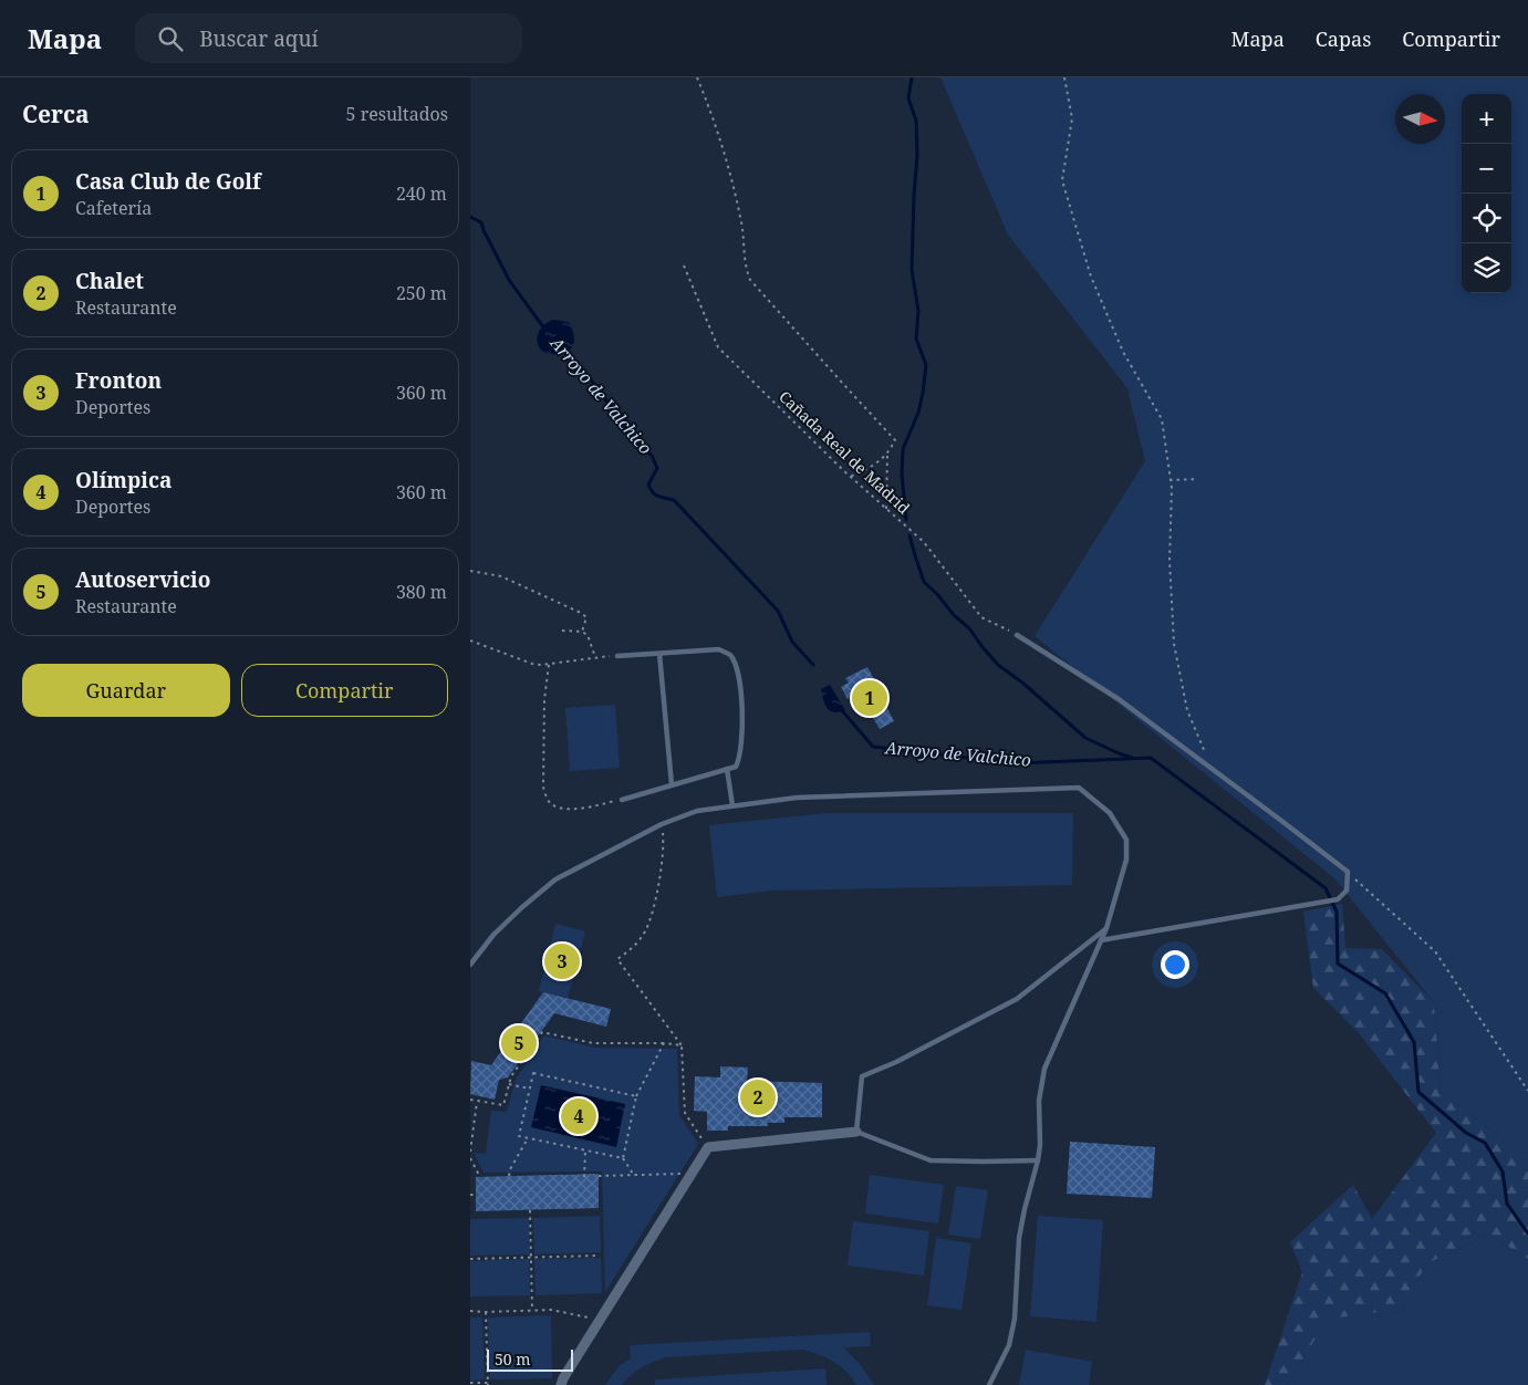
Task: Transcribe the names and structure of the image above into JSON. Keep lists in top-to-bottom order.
{
  "streets": {
    "path": ["Cañada Real de Madrid"]
  },
  "water": ["Arroyo de Valchico"],
  "scale_bar": "50 m",
  "north": "right",
  "page": {
    "header": "Mapa",
    "search": "Buscar aquí",
    "nav": ["Mapa", "Capas", "Compartir"],
    "heading": ["Cerca", "5 resultados"],
    "map_buttons": ["+", "−"],
    "list": [
      {
        "mark": "1",
        "name": "Casa Club de Golf",
        "note": "Cafetería",
        "value": "240 m"
      },
      {
        "mark": "2",
        "name": "Chalet",
        "note": "Restaurante",
        "value": "250 m"
      },
      {
        "mark": "3",
        "name": "Fronton",
        "note": "Deportes",
        "value": "360 m"
      },
      {
        "mark": "4",
        "name": "Olímpica",
        "note": "Deportes",
        "value": "360 m"
      },
      {
        "mark": "5",
        "name": "Autoservicio",
        "note": "Restaurante",
        "value": "380 m"
      }
    ],
    "buttons": ["Guardar", "Compartir"],
    "pins": [
      "1",
      "3",
      "5",
      "2",
      "4"
    ],
    "scale": "50 m"
  }
}
